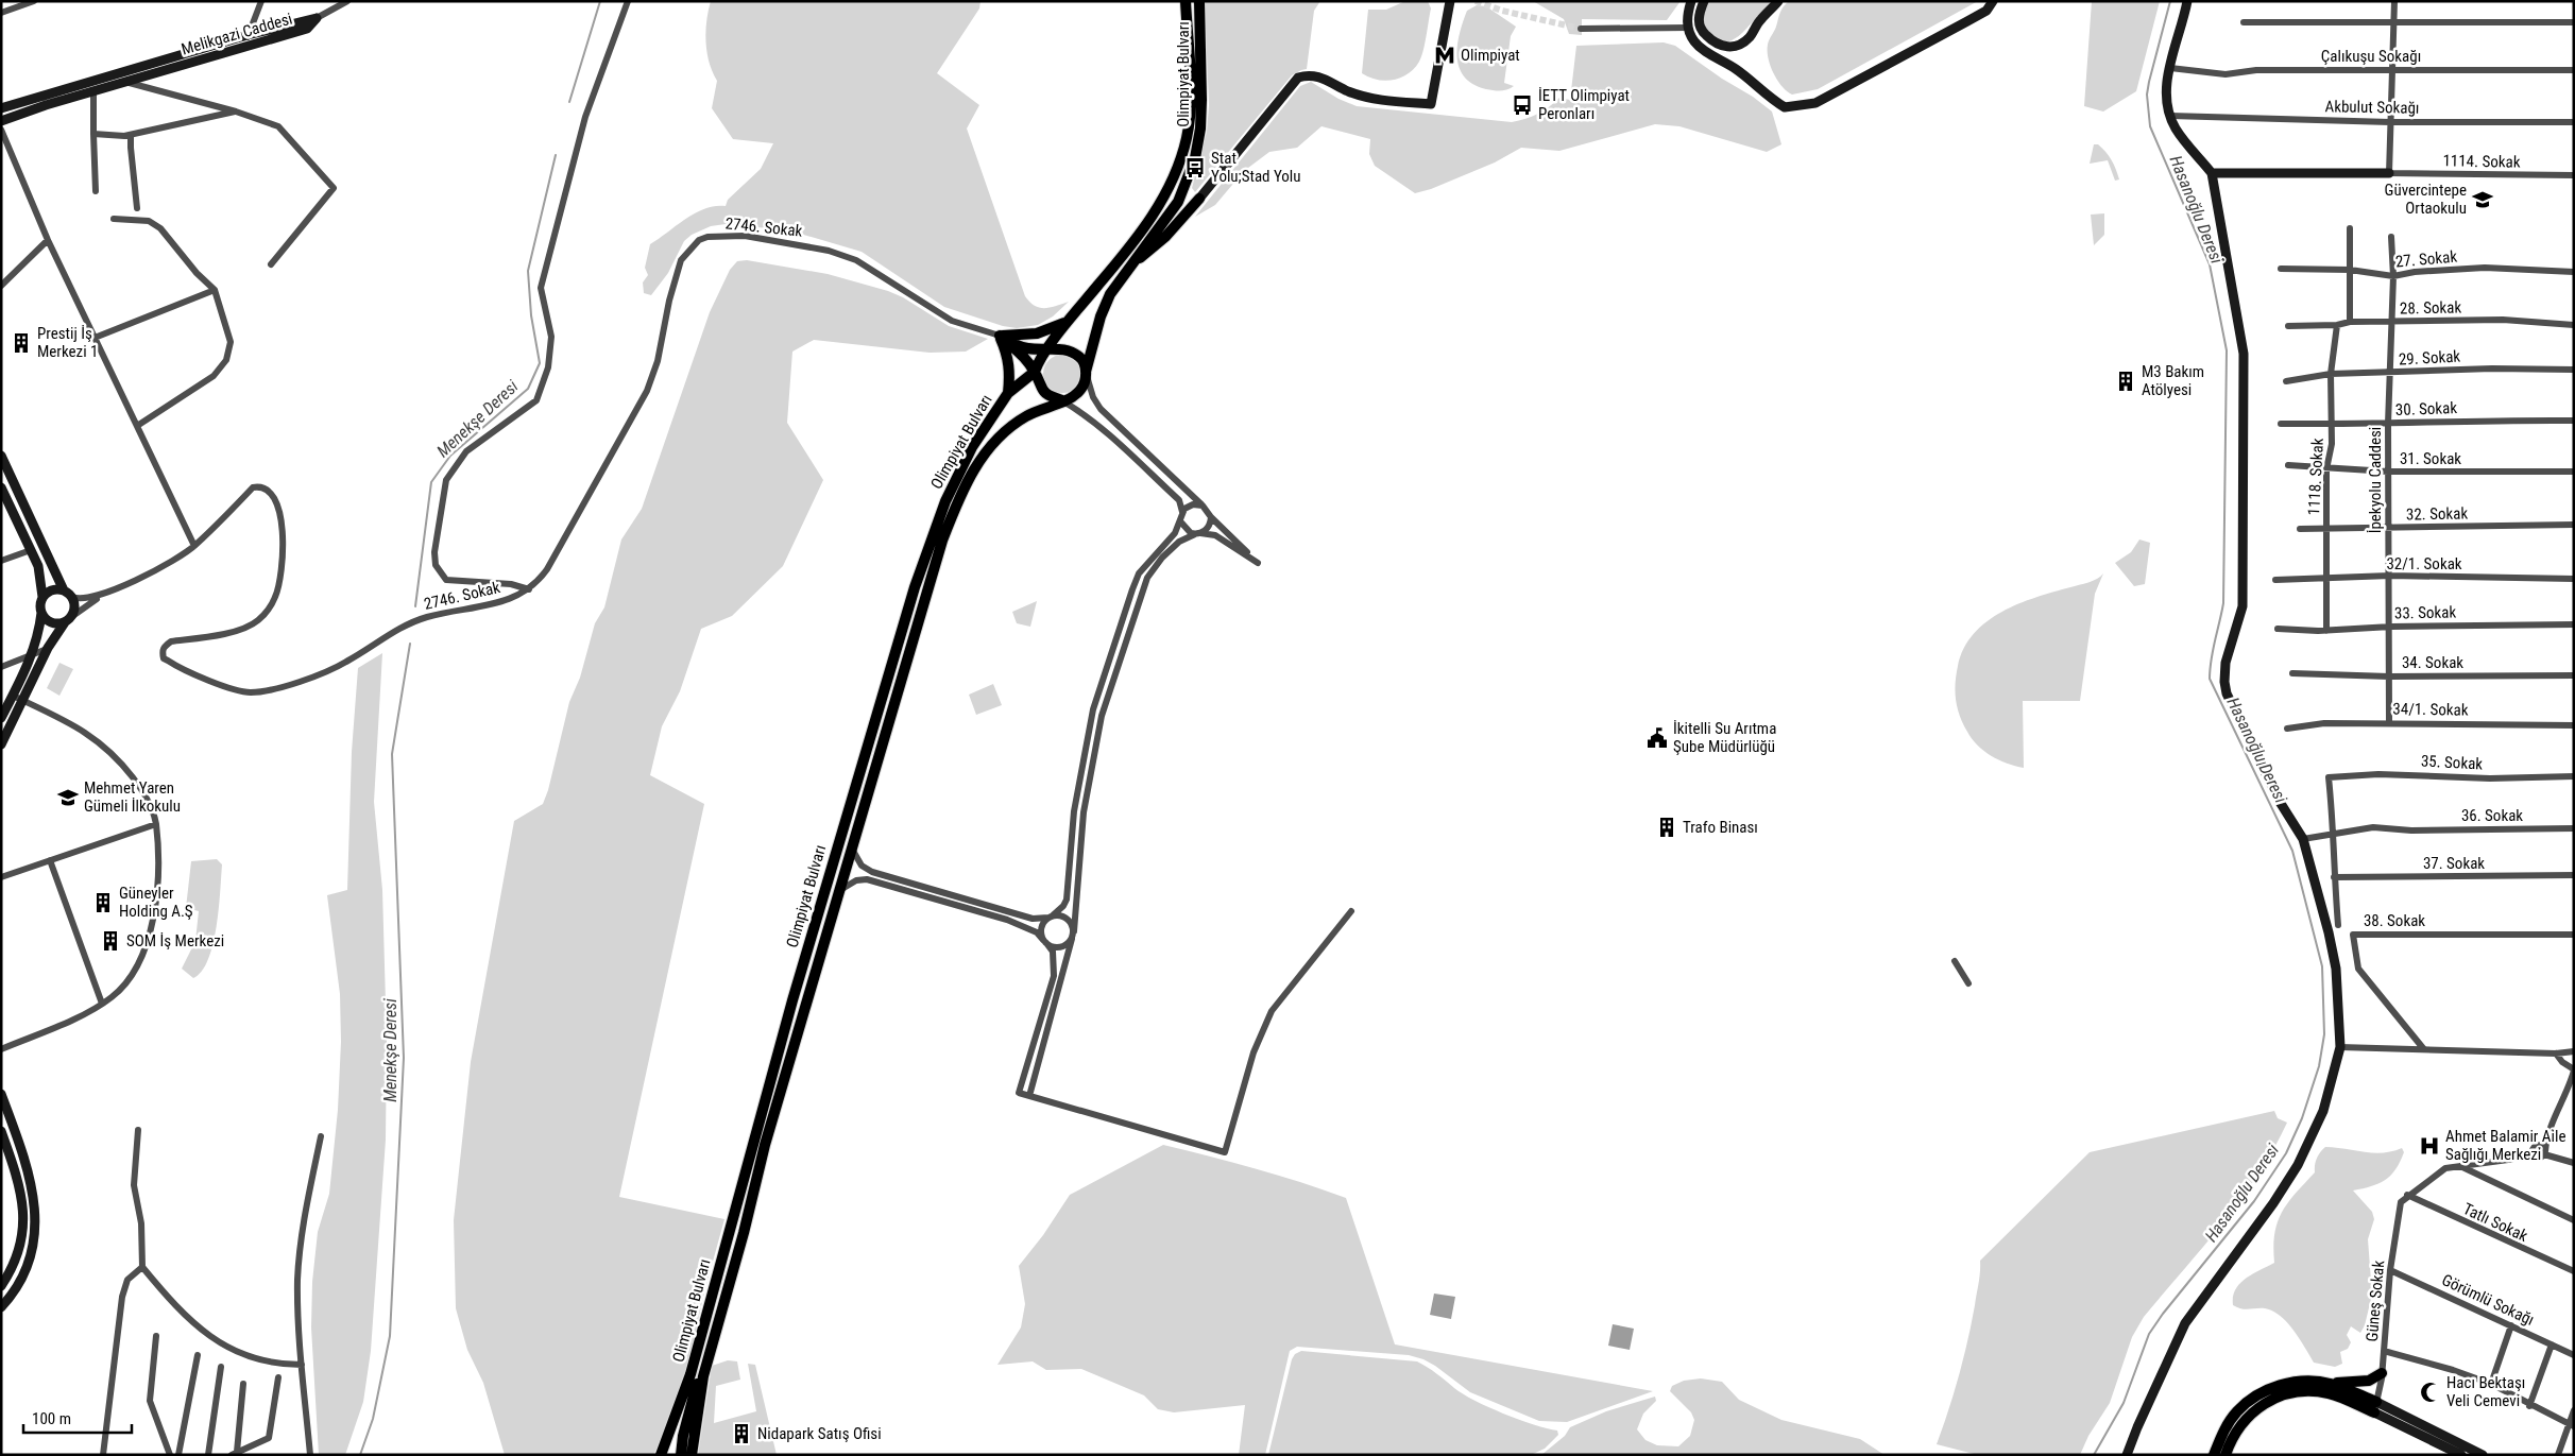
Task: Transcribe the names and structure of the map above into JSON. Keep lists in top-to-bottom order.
{
  "streets": {
    "main road": ["Olimpiyat Bulvarı"],
    "street": [
      "Melikgazi Caddesi",
      "Çalıkuşu Sokağı",
      "Akbulut Sokağı",
      "1114. Sokak",
      "2746. Sokak",
      "27. Sokak",
      "28. Sokak",
      "29. Sokak",
      "30. Sokak",
      "31. Sokak",
      "1118. Sokak",
      "İpekyolu Caddesi",
      "32. Sokak",
      "32/1. Sokak",
      "33. Sokak",
      "34. Sokak",
      "34/1. Sokak",
      "35. Sokak",
      "36. Sokak",
      "37. Sokak",
      "38. Sokak",
      "Tatlı Sokak",
      "Görümlü Sokağı",
      "Güneş Sokak"
    ]
  },
  "crossings": [
    ["27. Sokak", "İpekyolu Caddesi"],
    ["28. Sokak", "1118. Sokak"],
    ["28. Sokak", "İpekyolu Caddesi"],
    ["29. Sokak", "1118. Sokak"],
    ["29. Sokak", "İpekyolu Caddesi"],
    ["30. Sokak", "1118. Sokak"],
    ["30. Sokak", "İpekyolu Caddesi"],
    ["31. Sokak", "1118. Sokak"],
    ["31. Sokak", "İpekyolu Caddesi"],
    ["1118. Sokak", "32. Sokak"],
    ["1118. Sokak", "32/1. Sokak"],
    ["1118. Sokak", "33. Sokak"],
    ["İpekyolu Caddesi", "32. Sokak"],
    ["İpekyolu Caddesi", "32/1. Sokak"],
    ["İpekyolu Caddesi", "33. Sokak"],
    ["İpekyolu Caddesi", "34. Sokak"],
    ["İpekyolu Caddesi", "34/1. Sokak"],
    ["35. Sokak", "36. Sokak"],
    ["Tatlı Sokak", "Güneş Sokak"],
    ["Görümlü Sokağı", "Güneş Sokak"]
  ],
  "water": ["Hasanoğlu Deresi", "Menekşe Deresi"],
  "places": {
    "metro station": ["Olimpiyat"],
    "bus stop": ["İETT Olimpiyat Peronları", "Stat Yolu;Stad Yolu"],
    "school or university": ["Güvercintepe Ortaokulu", "Mehmet Yaren Gümeli İlkokulu"],
    "building": [
      "Prestij İş Merkezi 1",
      "M3 Bakım Atölyesi",
      "Trafo Binası",
      "Güneyler Holding A.Ş",
      "SOM İş Merkezi",
      "Nidapark Satış Ofisi"
    ],
    "public building": ["İkitelli Su Arıtma Şube Müdürlüğü"],
    "hospital": ["Ahmet Balamir Aile Sağlığı Merkezi"],
    "mosque": ["Hacı Bektaşı Veli Cemevi"]
  },
  "scale_bar": "100 m"
}
